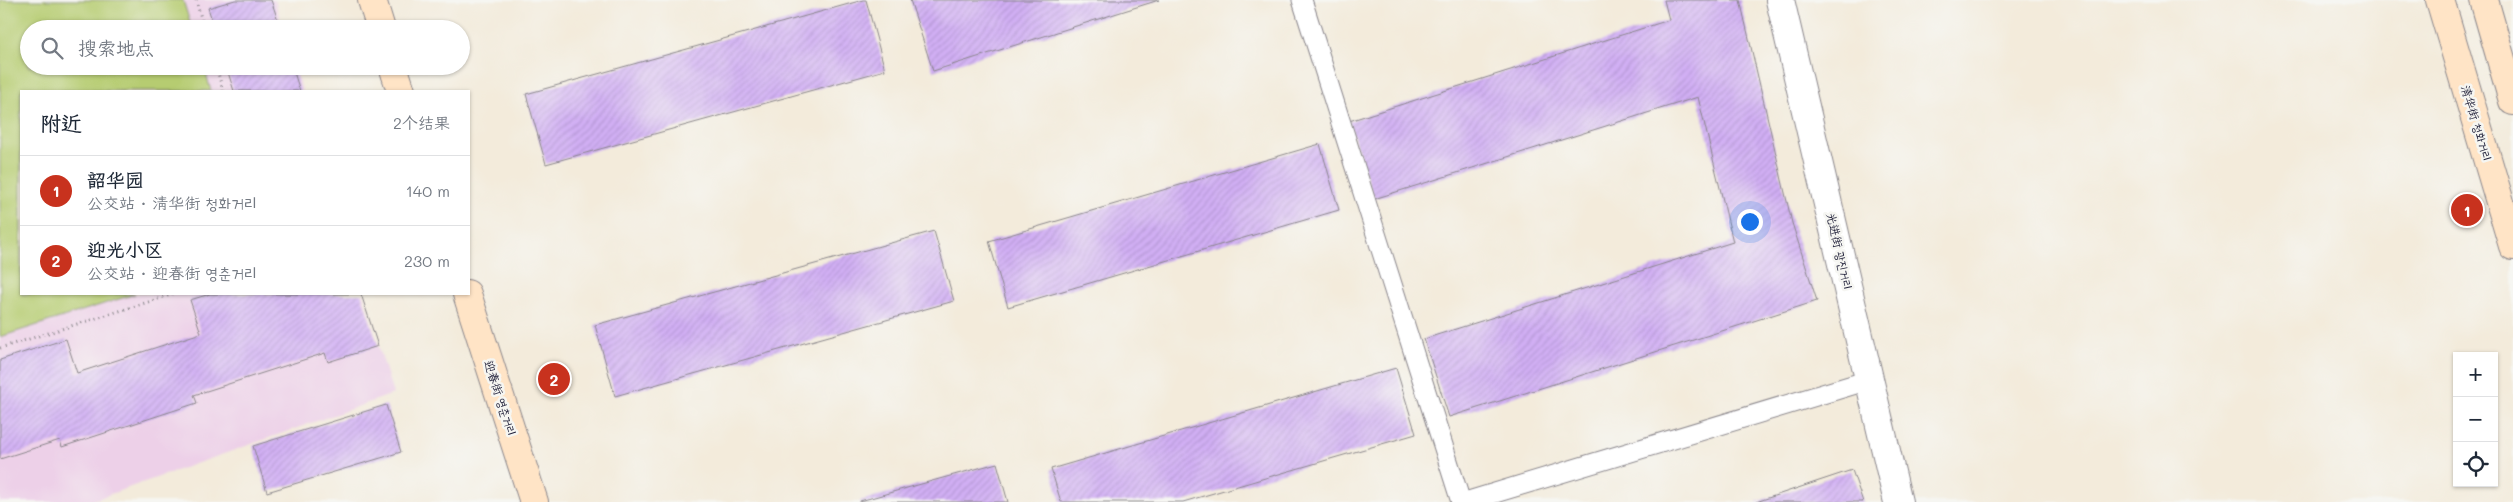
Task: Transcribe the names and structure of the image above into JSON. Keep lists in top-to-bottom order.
{
  "streets": {
    "main road": ["清华街 청화거리", "迎春街 영춘거리"],
    "street": ["光进街 광진거리"]
  },
  "page": {
    "search": "搜索地点",
    "heading": ["附近", "2个结果"],
    "list": [
      {
        "mark": "1",
        "name": "韶华园",
        "note": "公交站 · 清华街 청화거리",
        "value": "140 m"
      },
      {
        "mark": "2",
        "name": "迎光小区",
        "note": "公交站 · 迎春街 영춘거리",
        "value": "230 m"
      }
    ],
    "pins": ["1", "2"],
    "map_buttons": ["+", "−"]
  }
}
